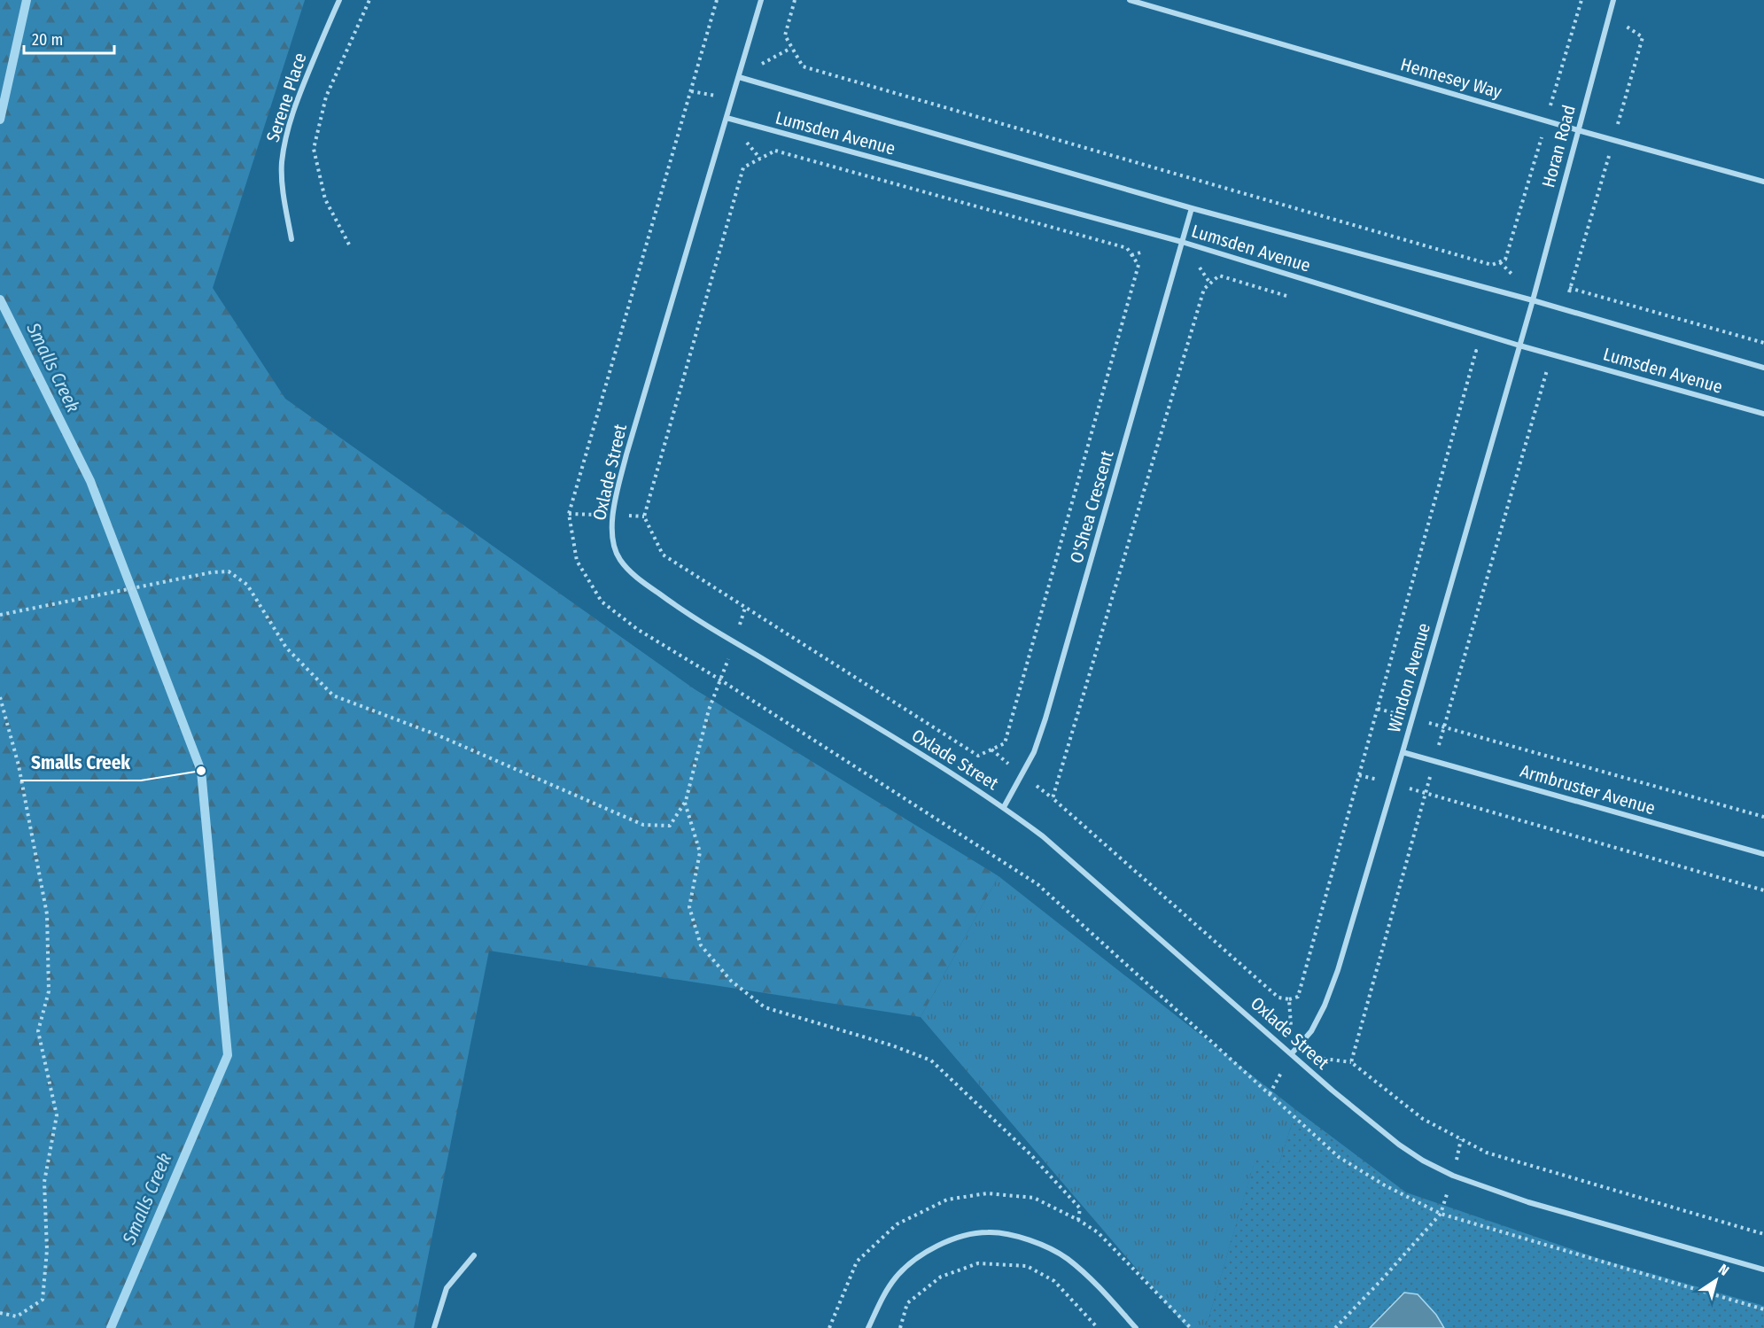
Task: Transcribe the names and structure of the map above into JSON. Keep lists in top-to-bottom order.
{
  "streets": {
    "street": [
      "Hennesey Way",
      "Serene Place",
      "Lumsden Avenue",
      "Horan Road",
      "Oxlade Street",
      "O'Shea Crescent",
      "Windon Avenue",
      "Armbruster Avenue"
    ]
  },
  "crossings": [
    ["Hennesey Way", "Horan Road"],
    ["Lumsden Avenue", "Horan Road"],
    ["Lumsden Avenue", "Oxlade Street"],
    ["Lumsden Avenue", "O'Shea Crescent"],
    ["Lumsden Avenue", "Windon Avenue"],
    ["Horan Road", "Windon Avenue"],
    ["Oxlade Street", "O'Shea Crescent"],
    ["Oxlade Street", "Windon Avenue"],
    ["Windon Avenue", "Armbruster Avenue"]
  ],
  "water": ["Smalls Creek"],
  "places": ["Smalls Creek"],
  "scale_bar": "20 m",
  "north": "top right"
}
